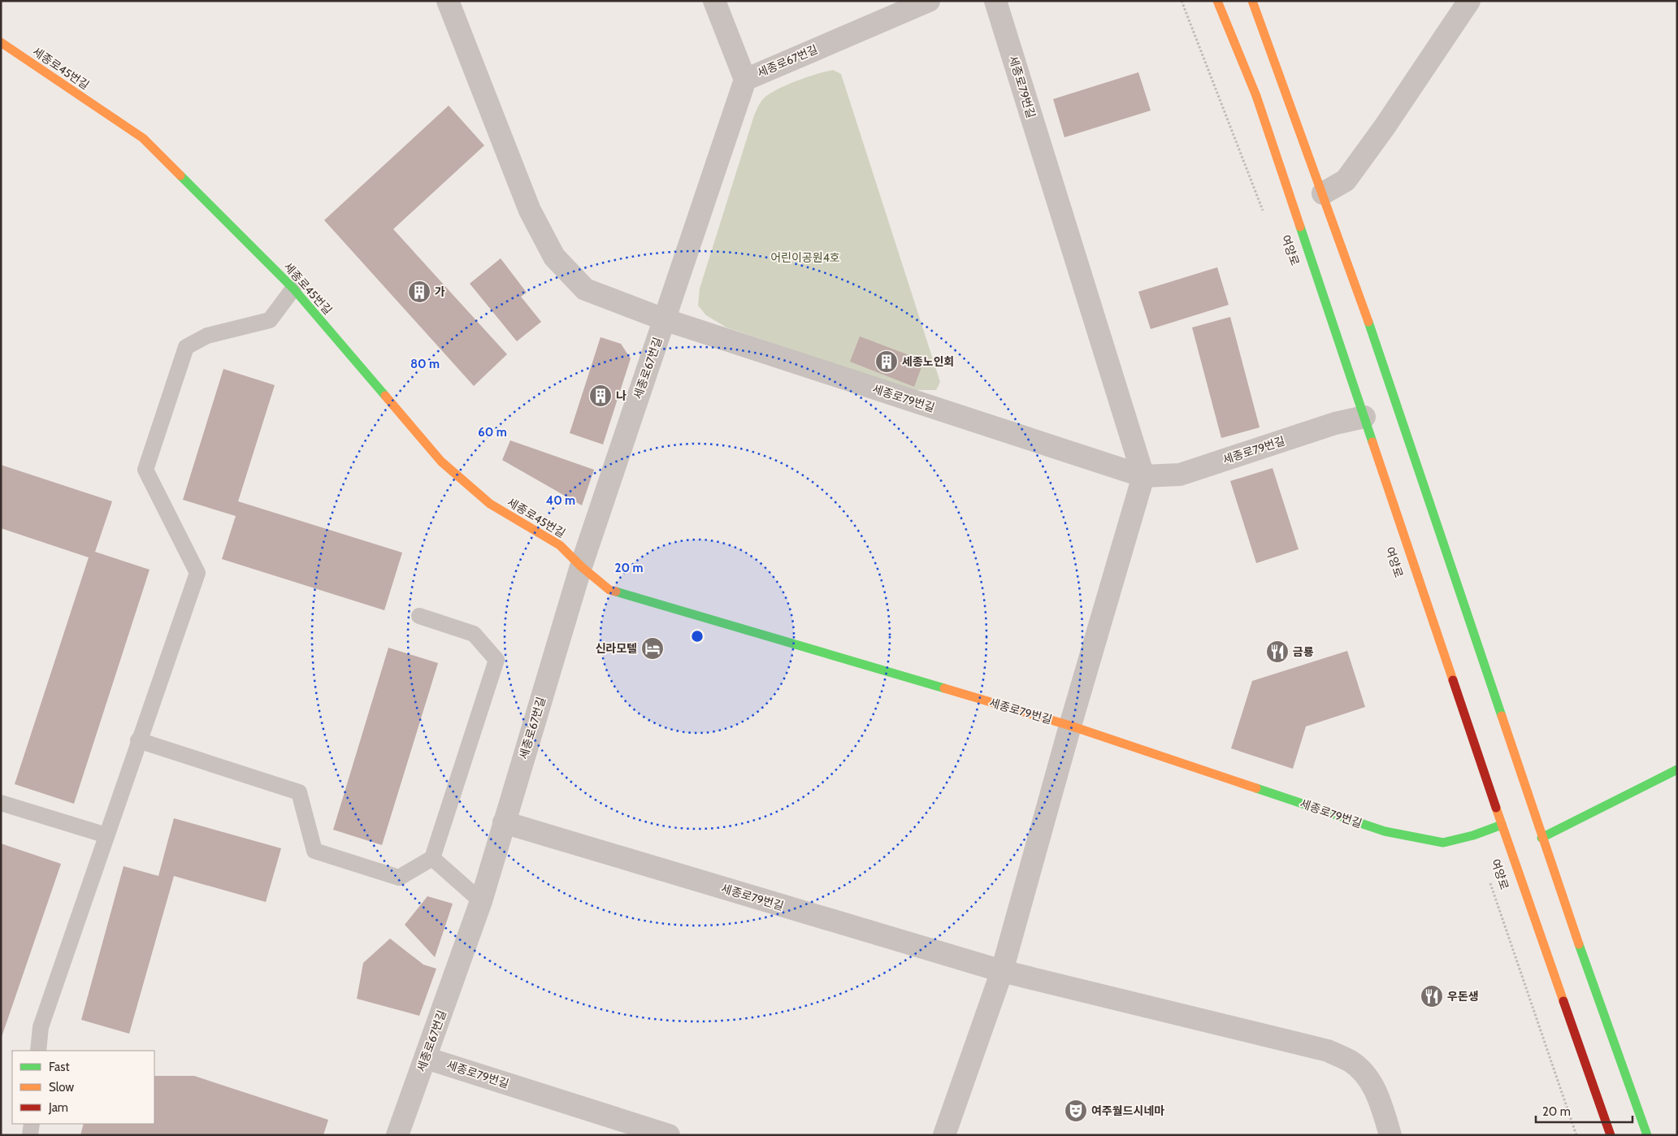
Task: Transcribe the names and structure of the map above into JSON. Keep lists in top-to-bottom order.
{
  "streets": {
    "street": [
      "세종로67번길",
      "세종로45번길",
      "세종로79번길",
      "여양로"
    ]
  },
  "crossings": [
    ["세종로67번길", "세종로45번길"],
    ["세종로67번길", "세종로79번길"],
    ["세종로45번길", "세종로79번길"],
    ["세종로79번길", "여양로"]
  ],
  "parks": ["어린이공원4호"],
  "places": {
    "building": ["가", "세종노인회", "나"],
    "hotel": ["신라모텔"],
    "restaurant": ["금룡", "우돈생"],
    "theatre": ["여주월드시네마"]
  },
  "legend": ["Fast", "Slow", "Jam"],
  "scale_bar": "20 m",
  "rings": [
    "80 m",
    "60 m",
    "40 m",
    "20 m"
  ]
}
